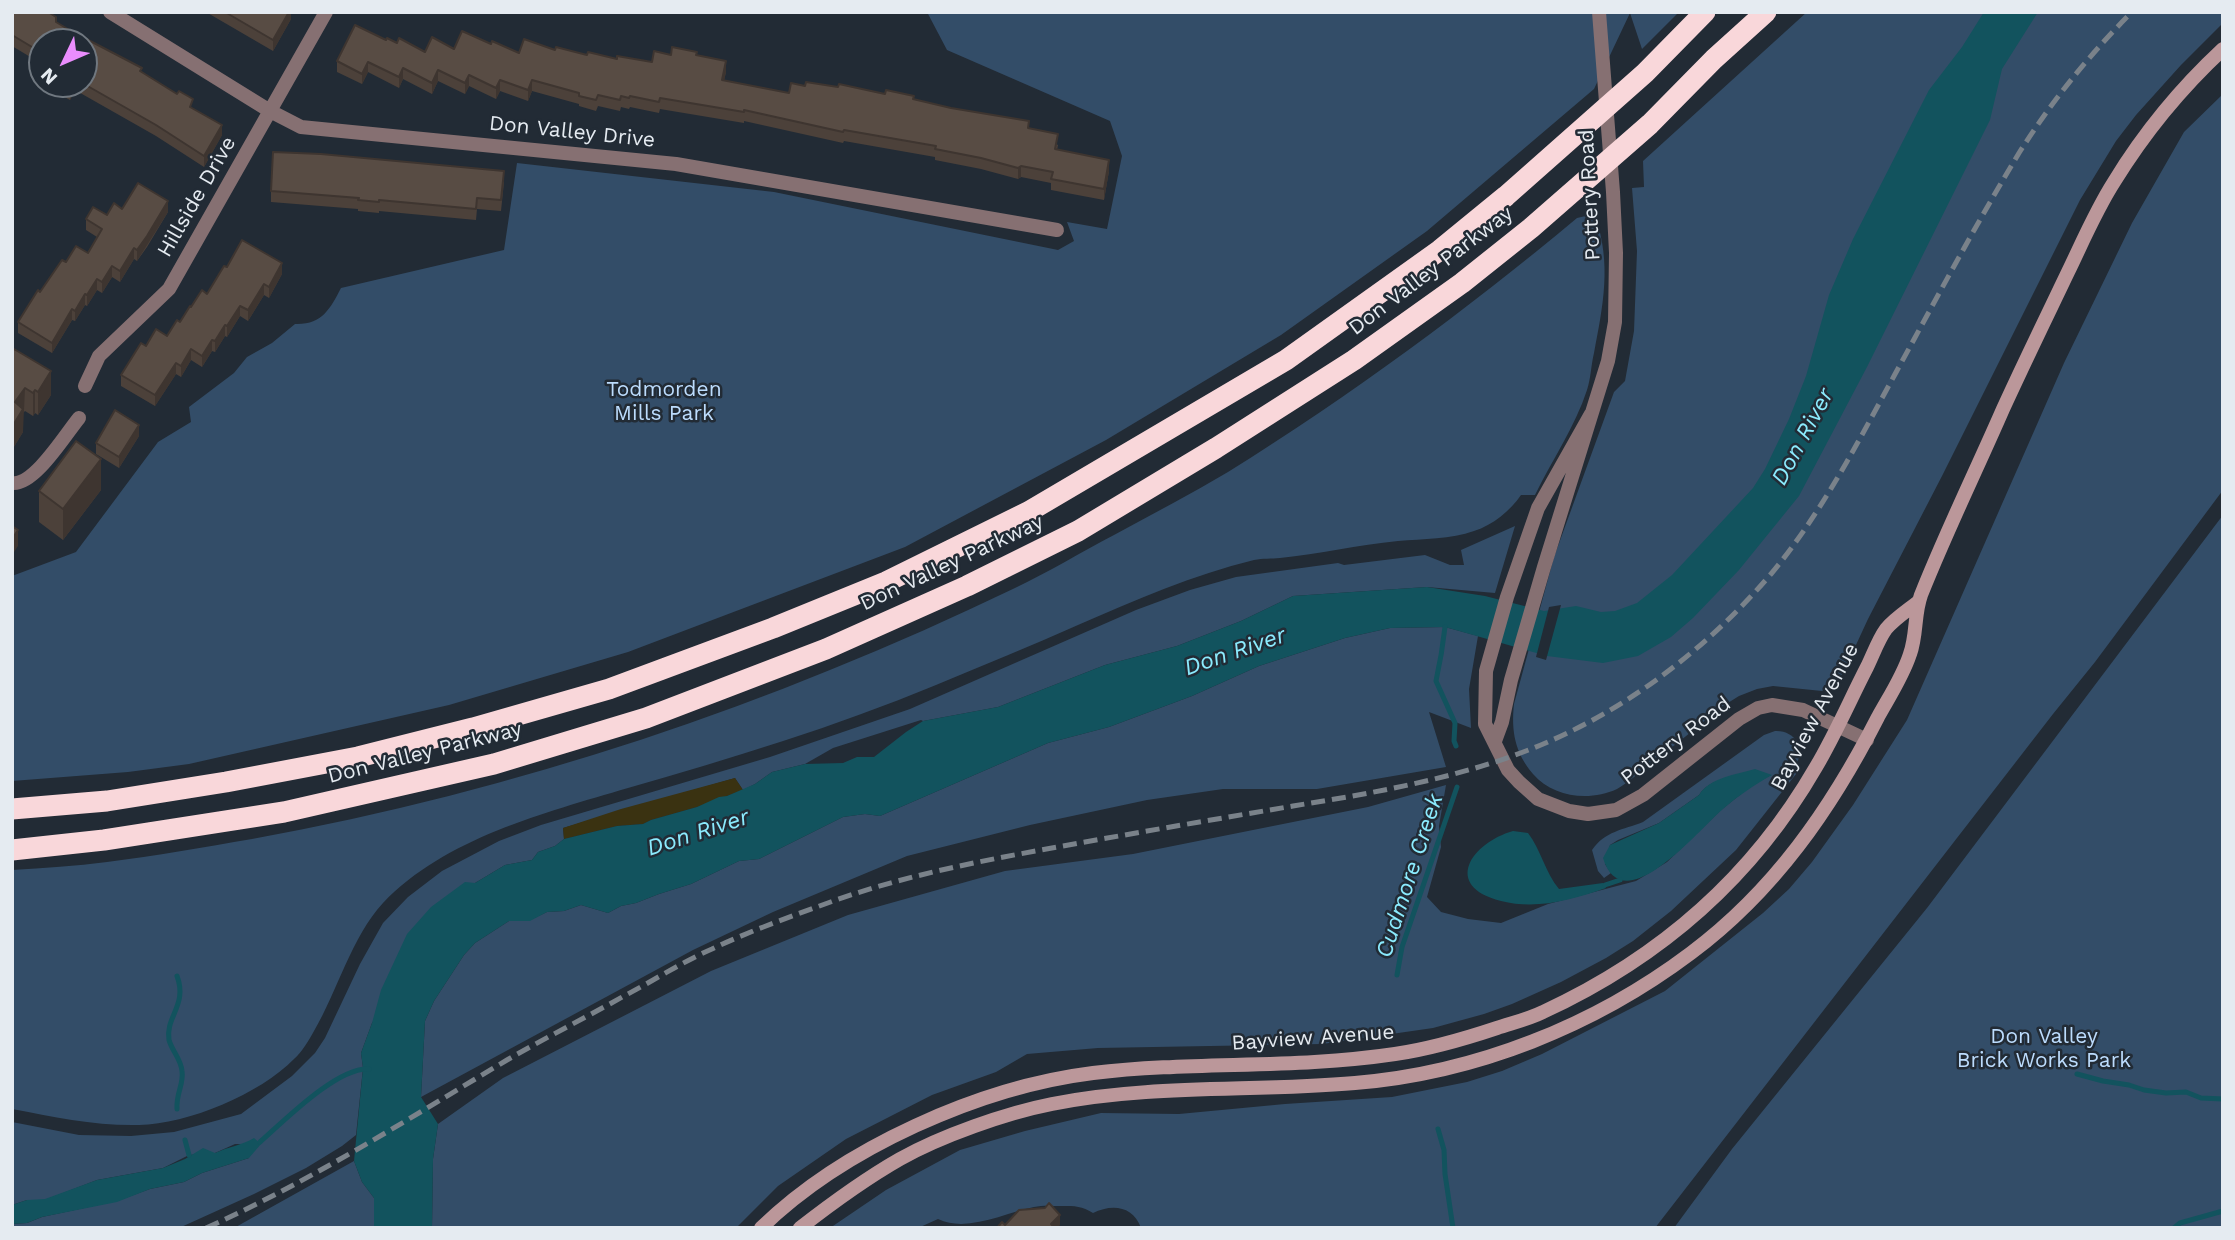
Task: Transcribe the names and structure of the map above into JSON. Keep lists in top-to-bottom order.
{
  "streets": {
    "highway": ["Don Valley Parkway"],
    "main road": ["Bayview Avenue"],
    "street": ["Don Valley Drive", "Pottery Road", "Hillside Drive"]
  },
  "crossings": [
    ["Don Valley Drive", "Hillside Drive"],
    ["Pottery Road", "Bayview Avenue"]
  ],
  "water": ["Don River", "Cudmore Creek"],
  "parks": ["Todmorden Mills Park", "Don Valley Brick Works Park"],
  "north": "bottom left"
}
